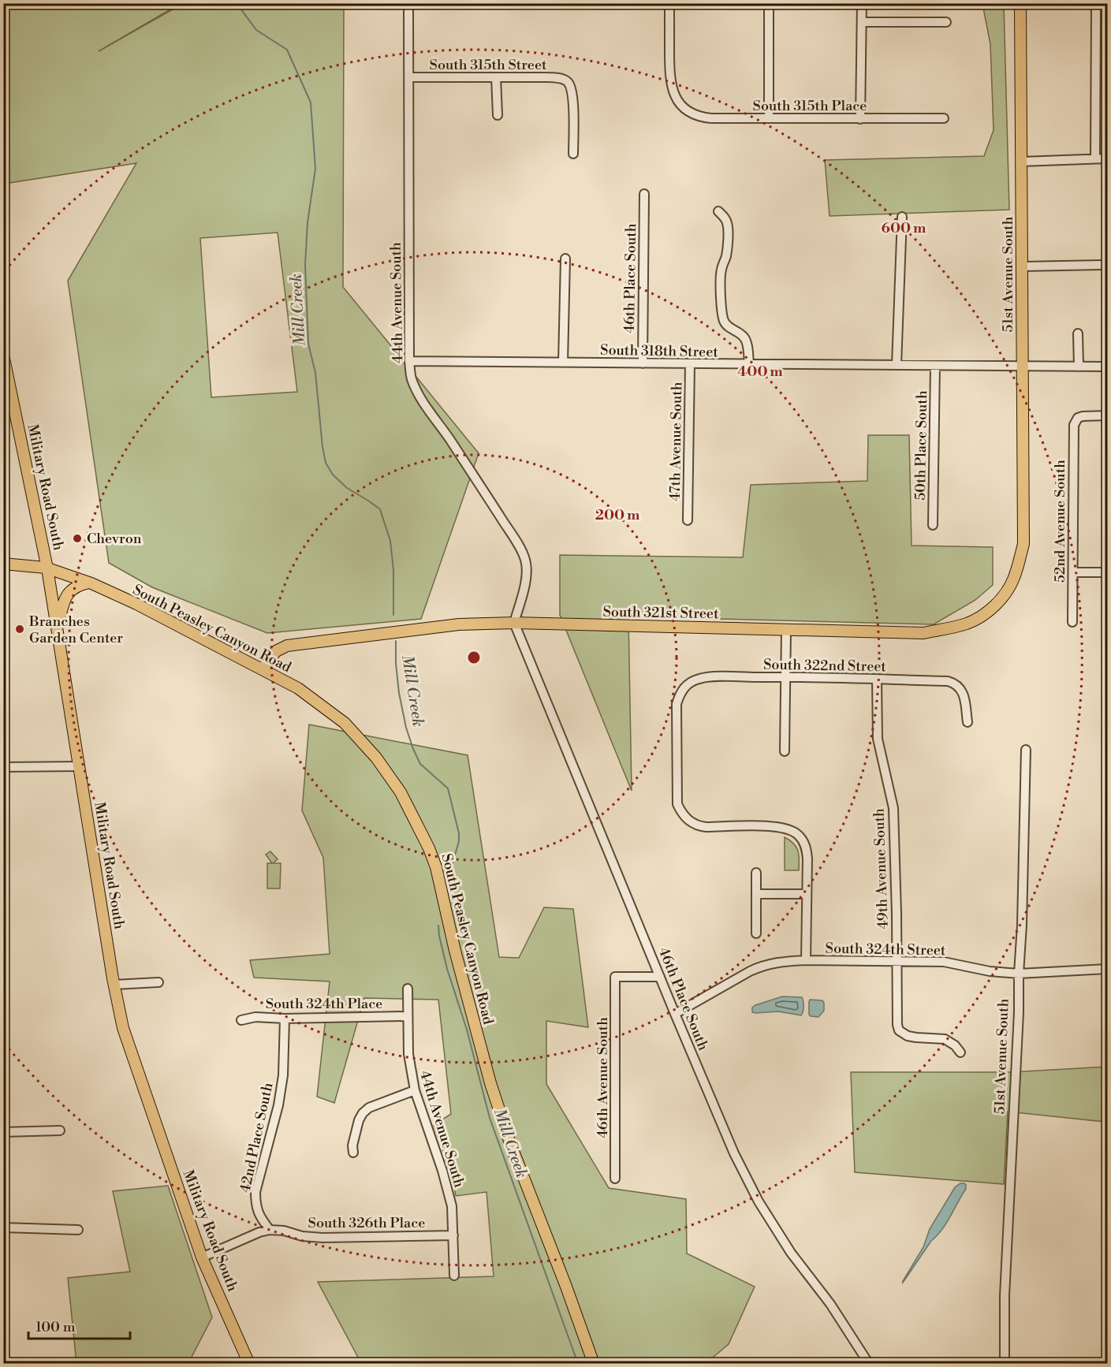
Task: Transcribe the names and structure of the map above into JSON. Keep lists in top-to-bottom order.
{
  "streets": {
    "main road": [
      "51st Avenue South",
      "Military Road South",
      "South 321st Street",
      "South Peasley Canyon Road"
    ],
    "street": [
      "South 315th Street",
      "South 315th Place",
      "46th Place South",
      "44th Avenue South",
      "South 318th Street",
      "47th Avenue South",
      "50th Place South",
      "52nd Avenue South",
      "South 322nd Street",
      "49th Avenue South",
      "South 324th Street",
      "South 324th Place",
      "46th Avenue South",
      "42nd Place South",
      "South 326th Place"
    ]
  },
  "crossings": [
    ["South 315th Street", "44th Avenue South"],
    ["51st Avenue South", "South 318th Street"],
    ["51st Avenue South", "South 321st Street"],
    ["51st Avenue South", "South 324th Street"],
    ["46th Place South", "44th Avenue South"],
    ["46th Place South", "South 318th Street"],
    ["46th Place South", "South 321st Street"],
    ["46th Place South", "South 324th Street"],
    ["46th Place South", "46th Avenue South"],
    ["44th Avenue South", "South 318th Street"],
    ["44th Avenue South", "South 321st Street"],
    ["44th Avenue South", "South 324th Place"],
    ["44th Avenue South", "South 326th Place"],
    ["South 318th Street", "47th Avenue South"],
    ["South 318th Street", "50th Place South"],
    ["Military Road South", "South Peasley Canyon Road"],
    ["Military Road South", "South 326th Place"],
    ["South 321st Street", "South Peasley Canyon Road"],
    ["South 322nd Street", "49th Avenue South"],
    ["49th Avenue South", "South 324th Street"],
    ["South 324th Place", "42nd Place South"],
    ["42nd Place South", "South 326th Place"]
  ],
  "water": ["Mill Creek"],
  "places": ["Chevron", "Branches Garden Center"],
  "scale_bar": "100 m",
  "rings": ["600 m", "400 m", "200 m"]
}
